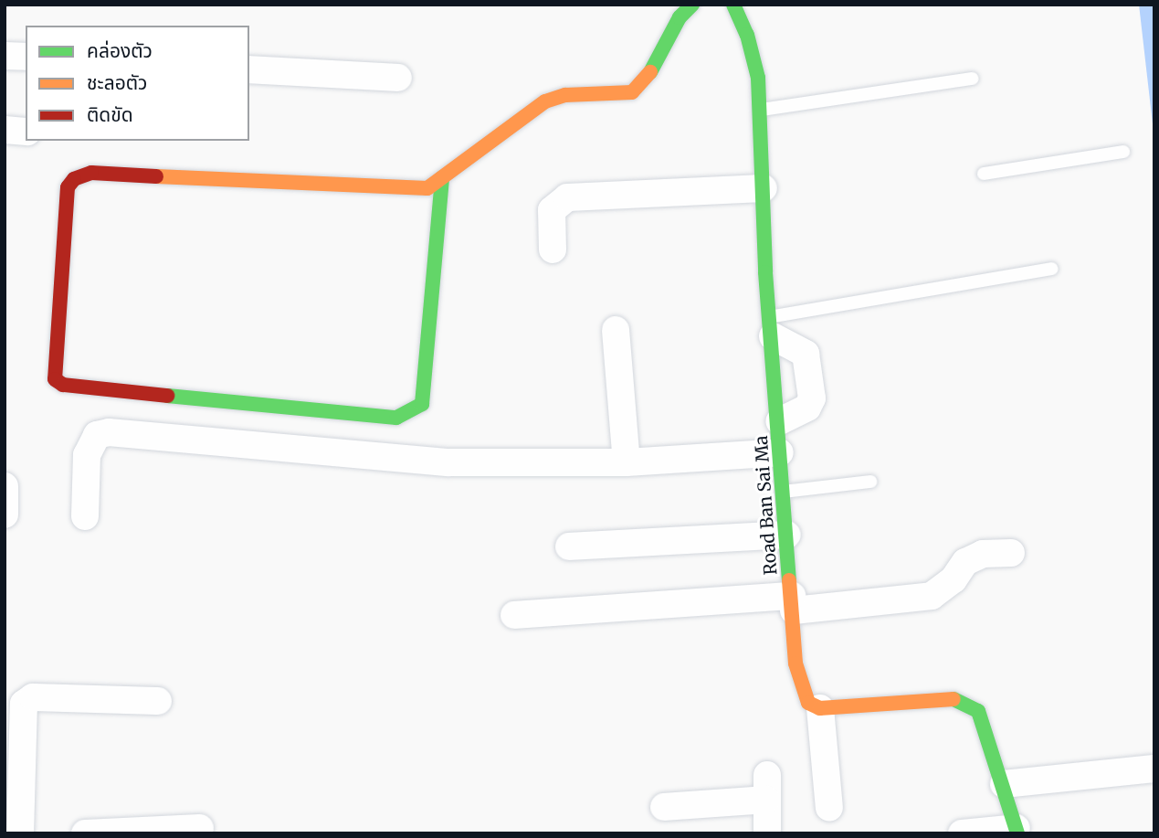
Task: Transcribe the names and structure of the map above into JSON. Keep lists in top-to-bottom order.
{
  "streets": {
    "street": ["Road Ban Sai Ma"]
  },
  "legend": ["คล่องตัว", "ชะลอตัว", "ติดขัด"]
}
